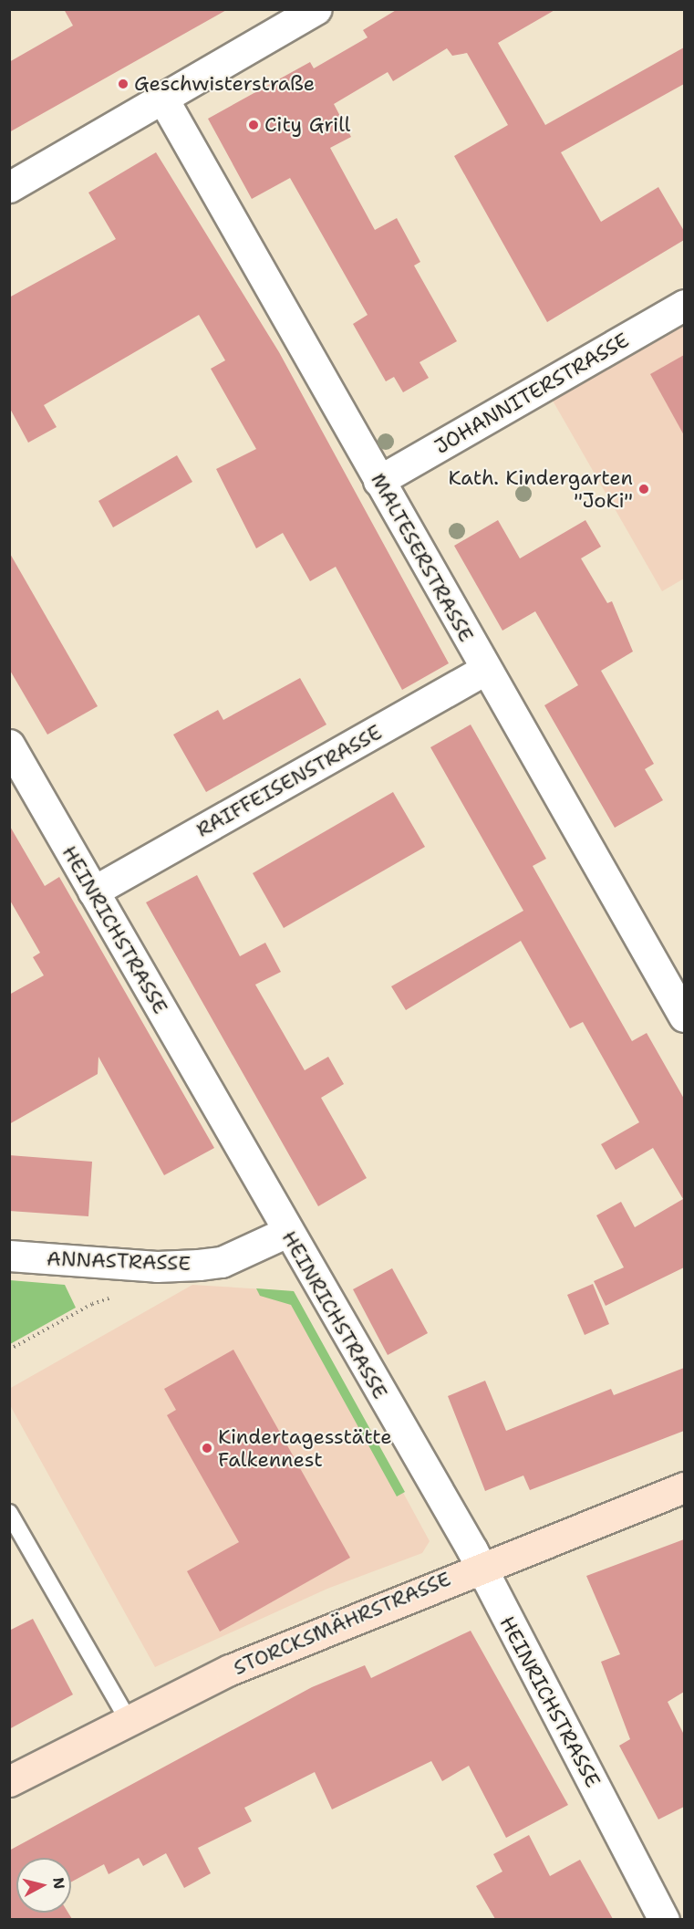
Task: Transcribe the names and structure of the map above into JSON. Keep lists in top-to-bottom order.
{
  "streets": {
    "main road": ["STORCKSMÄHRSTRASSE"],
    "street": [
      "JOHANNITERSTRASSE",
      "MALTESERSTRASSE",
      "RAIFFEISENSTRASSE",
      "HEINRICHSTRASSE",
      "ANNASTRASSE"
    ]
  },
  "crossings": [
    ["JOHANNITERSTRASSE", "MALTESERSTRASSE"],
    ["MALTESERSTRASSE", "RAIFFEISENSTRASSE"],
    ["RAIFFEISENSTRASSE", "HEINRICHSTRASSE"],
    ["HEINRICHSTRASSE", "ANNASTRASSE"],
    ["HEINRICHSTRASSE", "STORCKSMÄHRSTRASSE"]
  ],
  "places": [
    "Geschwisterstraße",
    "City Grill",
    "Kath. Kindergarten \"JoKi\"",
    "Kindertagesstätte Falkennest"
  ],
  "north": "right"
}
